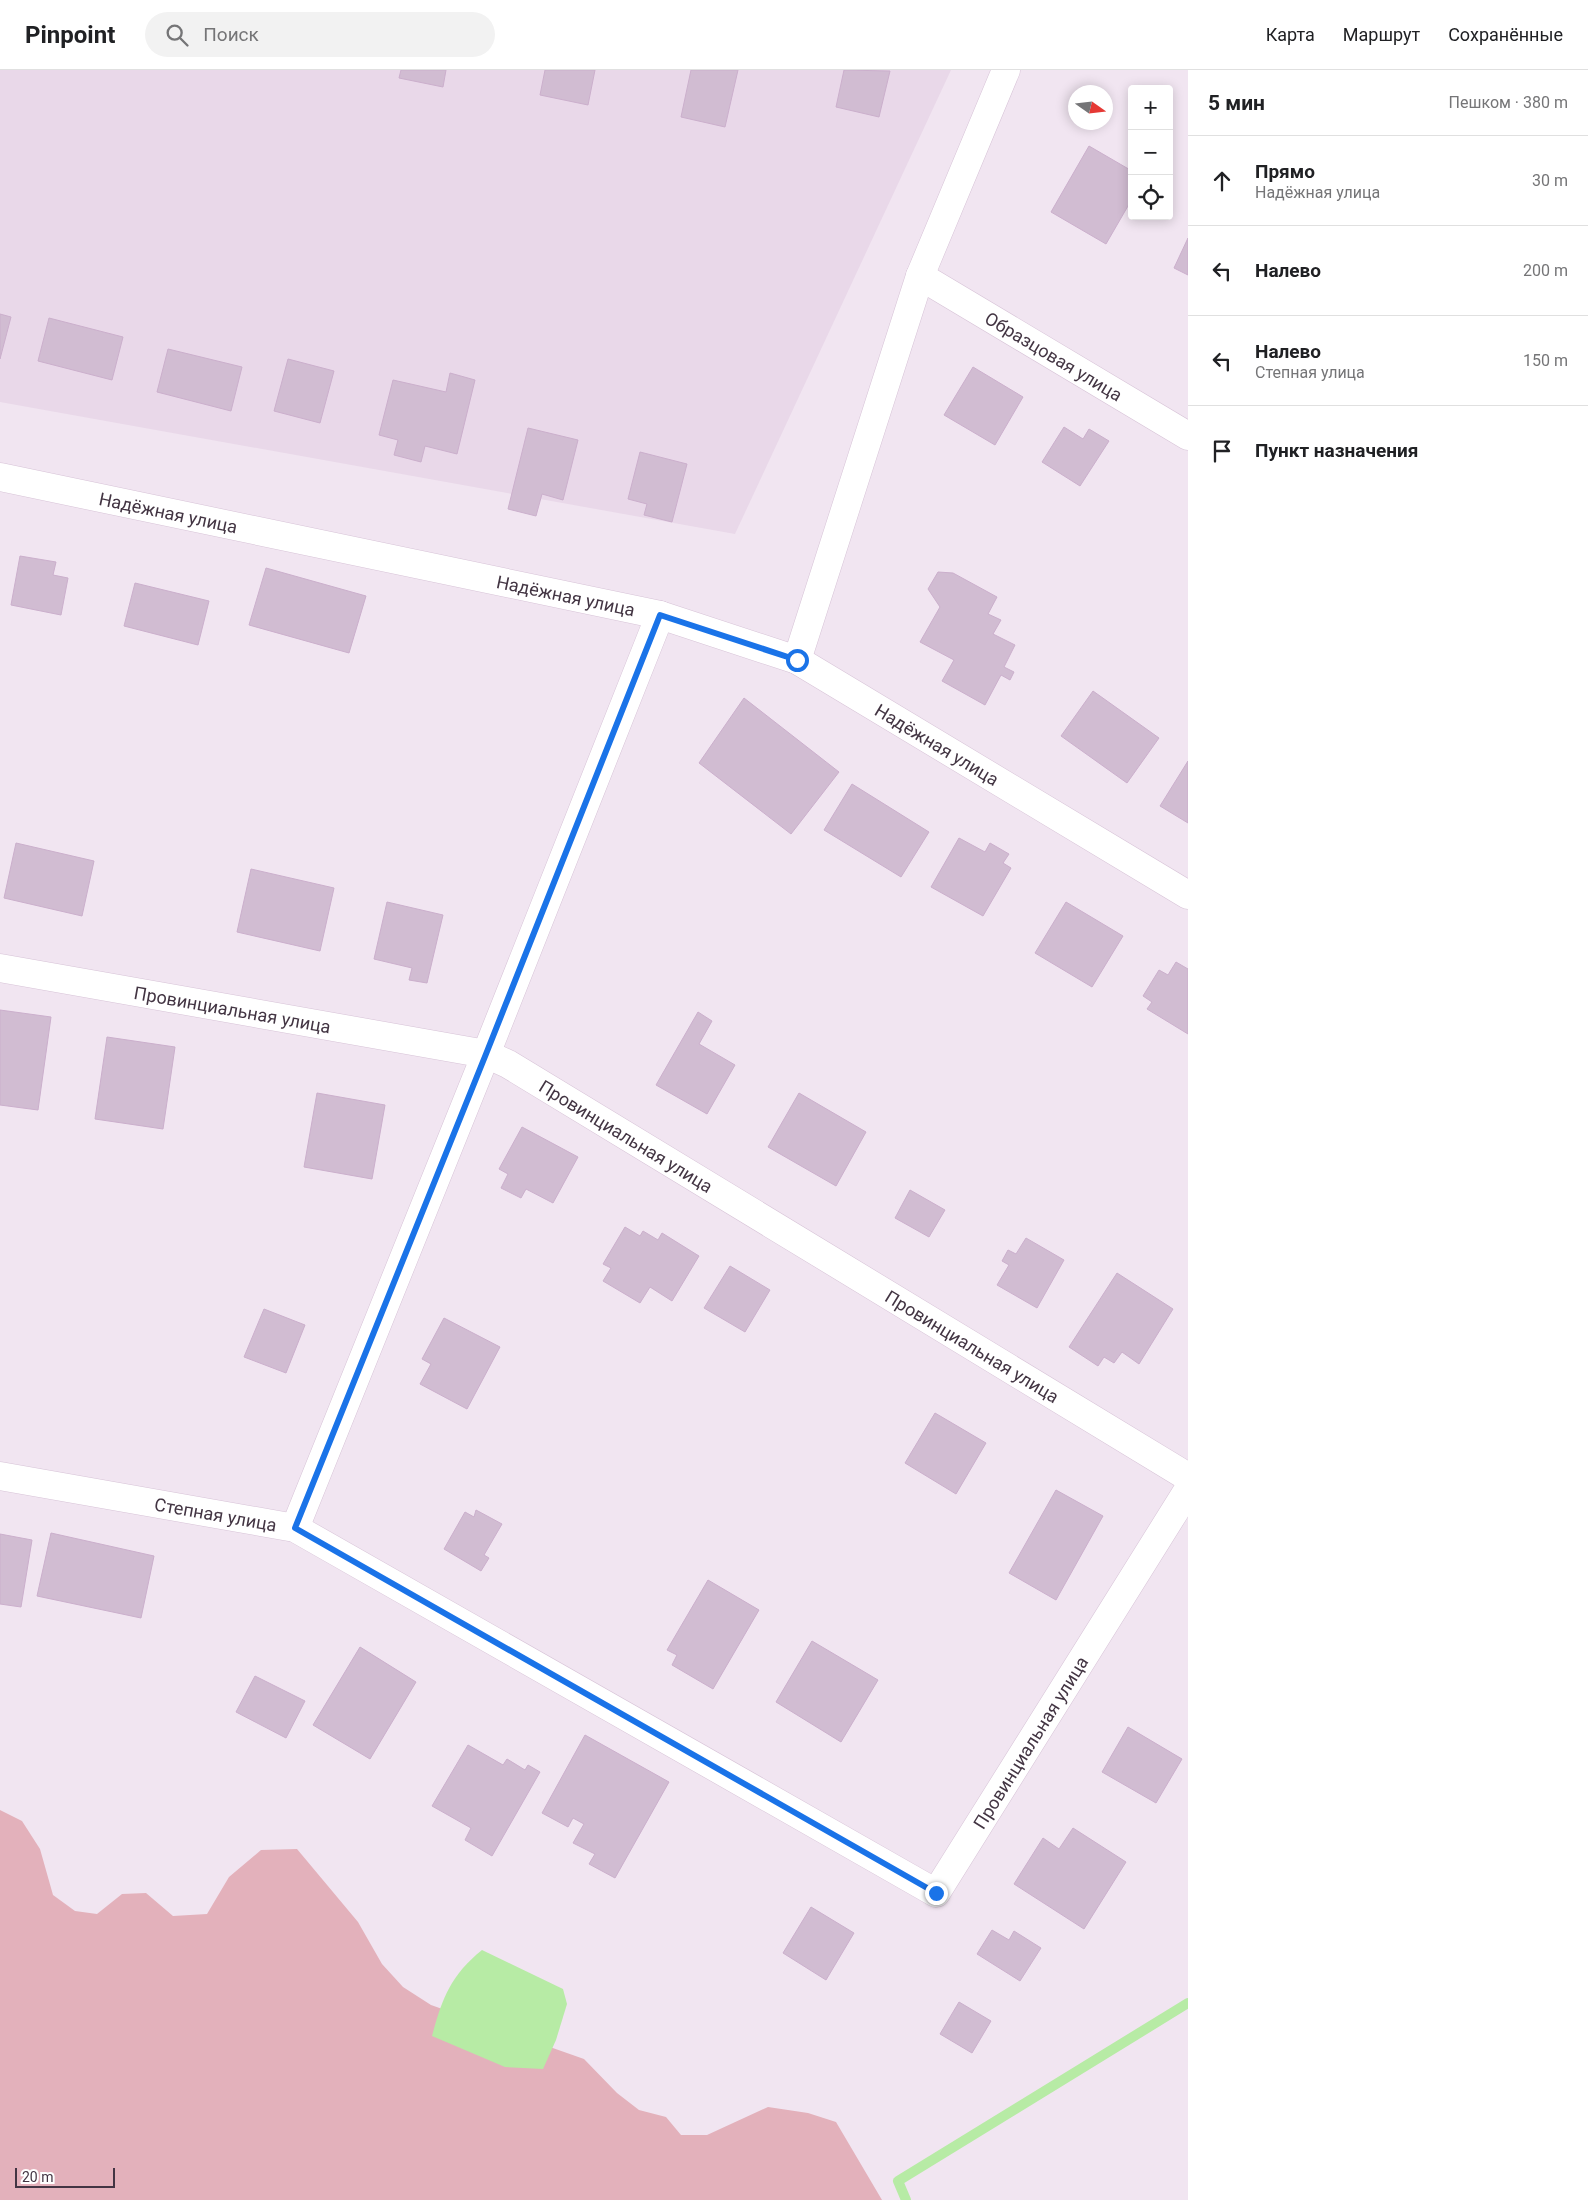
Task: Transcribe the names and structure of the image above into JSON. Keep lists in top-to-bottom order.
{
  "streets": {
    "street": [
      "Образцовая улица",
      "Надёжная улица",
      "Провинциальная улица",
      "Степная улица"
    ]
  },
  "crossings": [
    ["Провинциальная улица", "Степная улица"]
  ],
  "scale_bar": "20 m",
  "north": "right",
  "page": {
    "header": "Pinpoint",
    "search": "Поиск",
    "nav": ["Карта", "Маршрут", "Сохранённые"],
    "heading": ["5 мин", "Пешком · 380 m"],
    "map_buttons": ["+", "−"],
    "list": [
      ["Прямо", "Надёжная улица", "30 m"],
      ["Налево", "200 m"],
      ["Налево", "Степная улица", "150 m"],
      "Пункт назначения"
    ],
    "scale": "20 m"
  }
}
